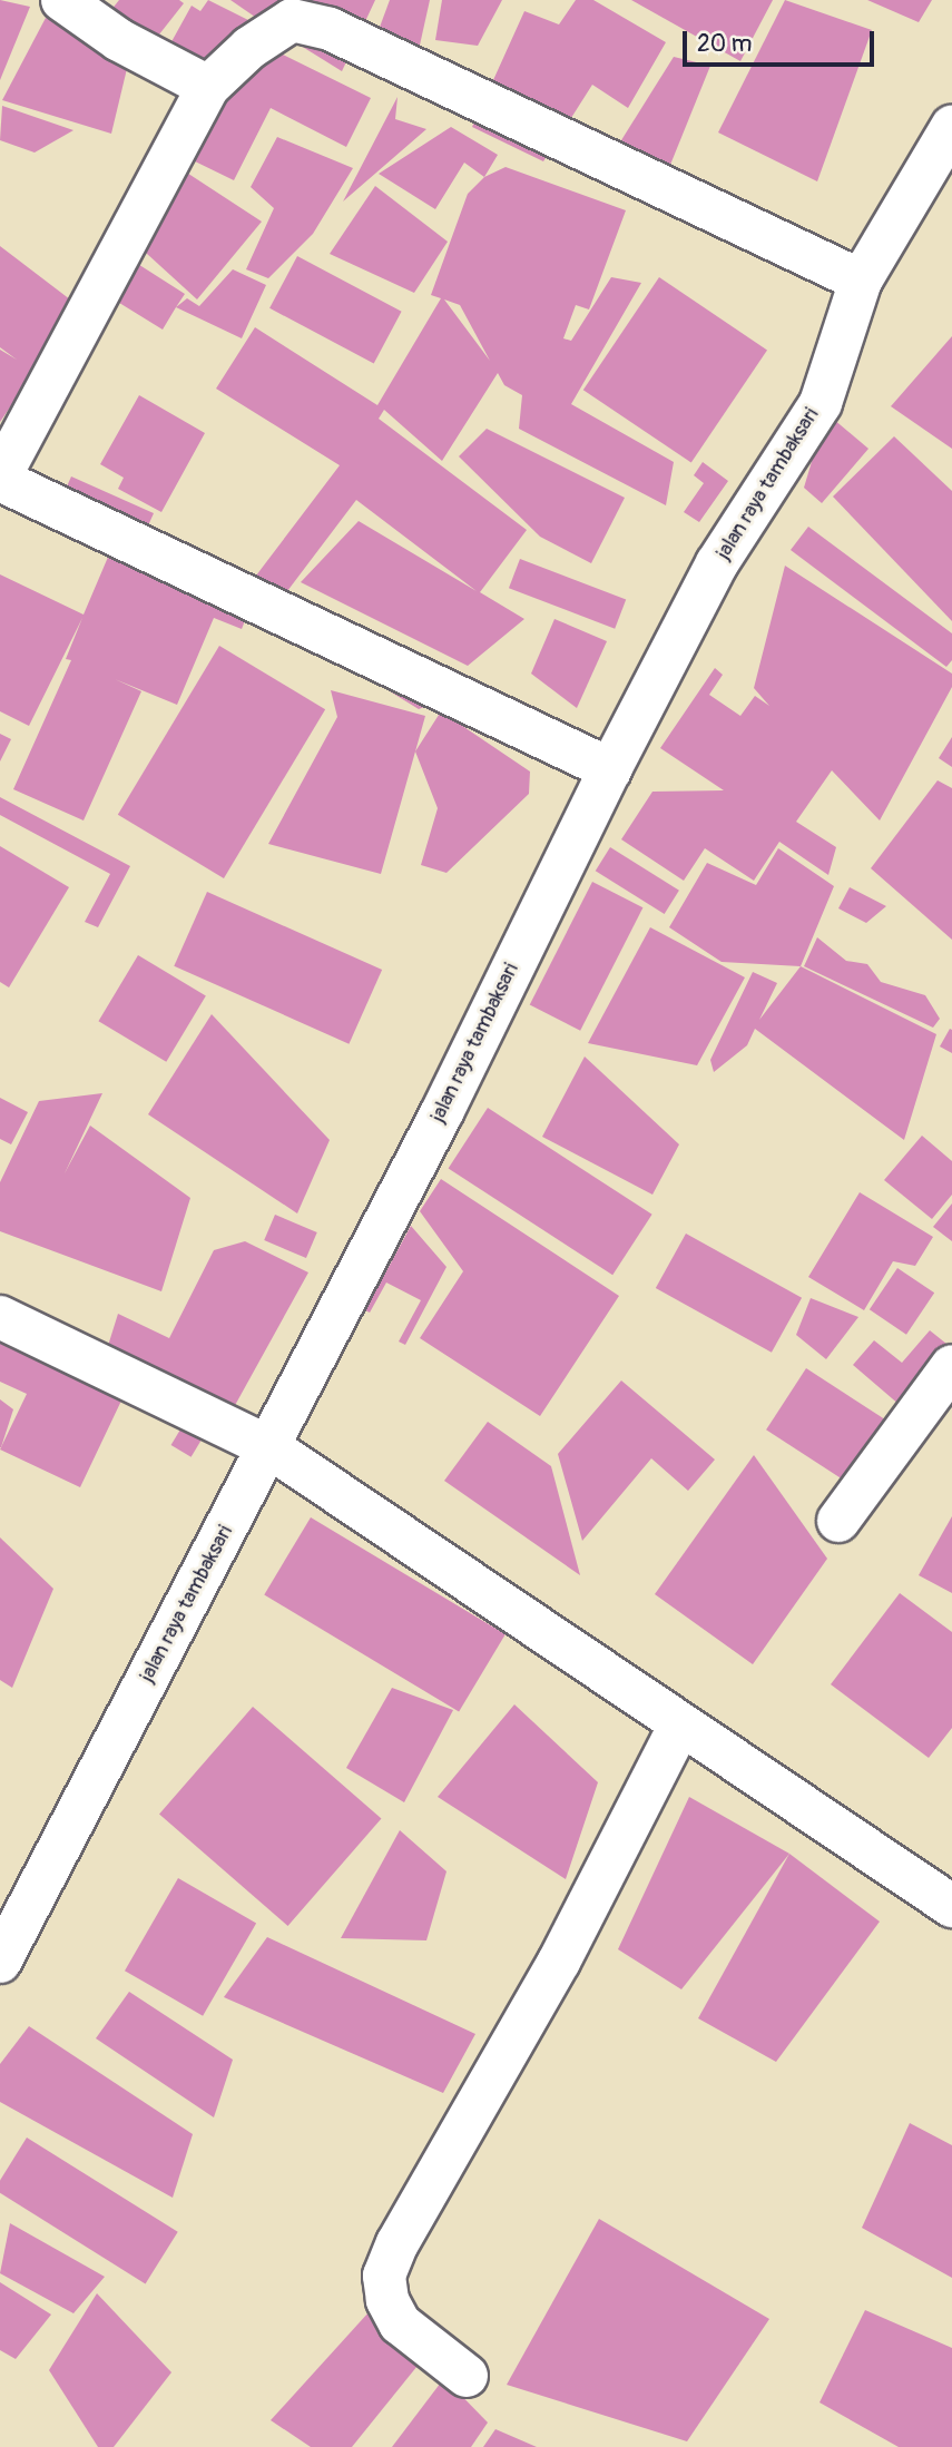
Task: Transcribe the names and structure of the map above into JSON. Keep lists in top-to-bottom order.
{
  "streets": {
    "street": ["jalan raya tambaksari"]
  },
  "scale_bar": "20 m"
}
